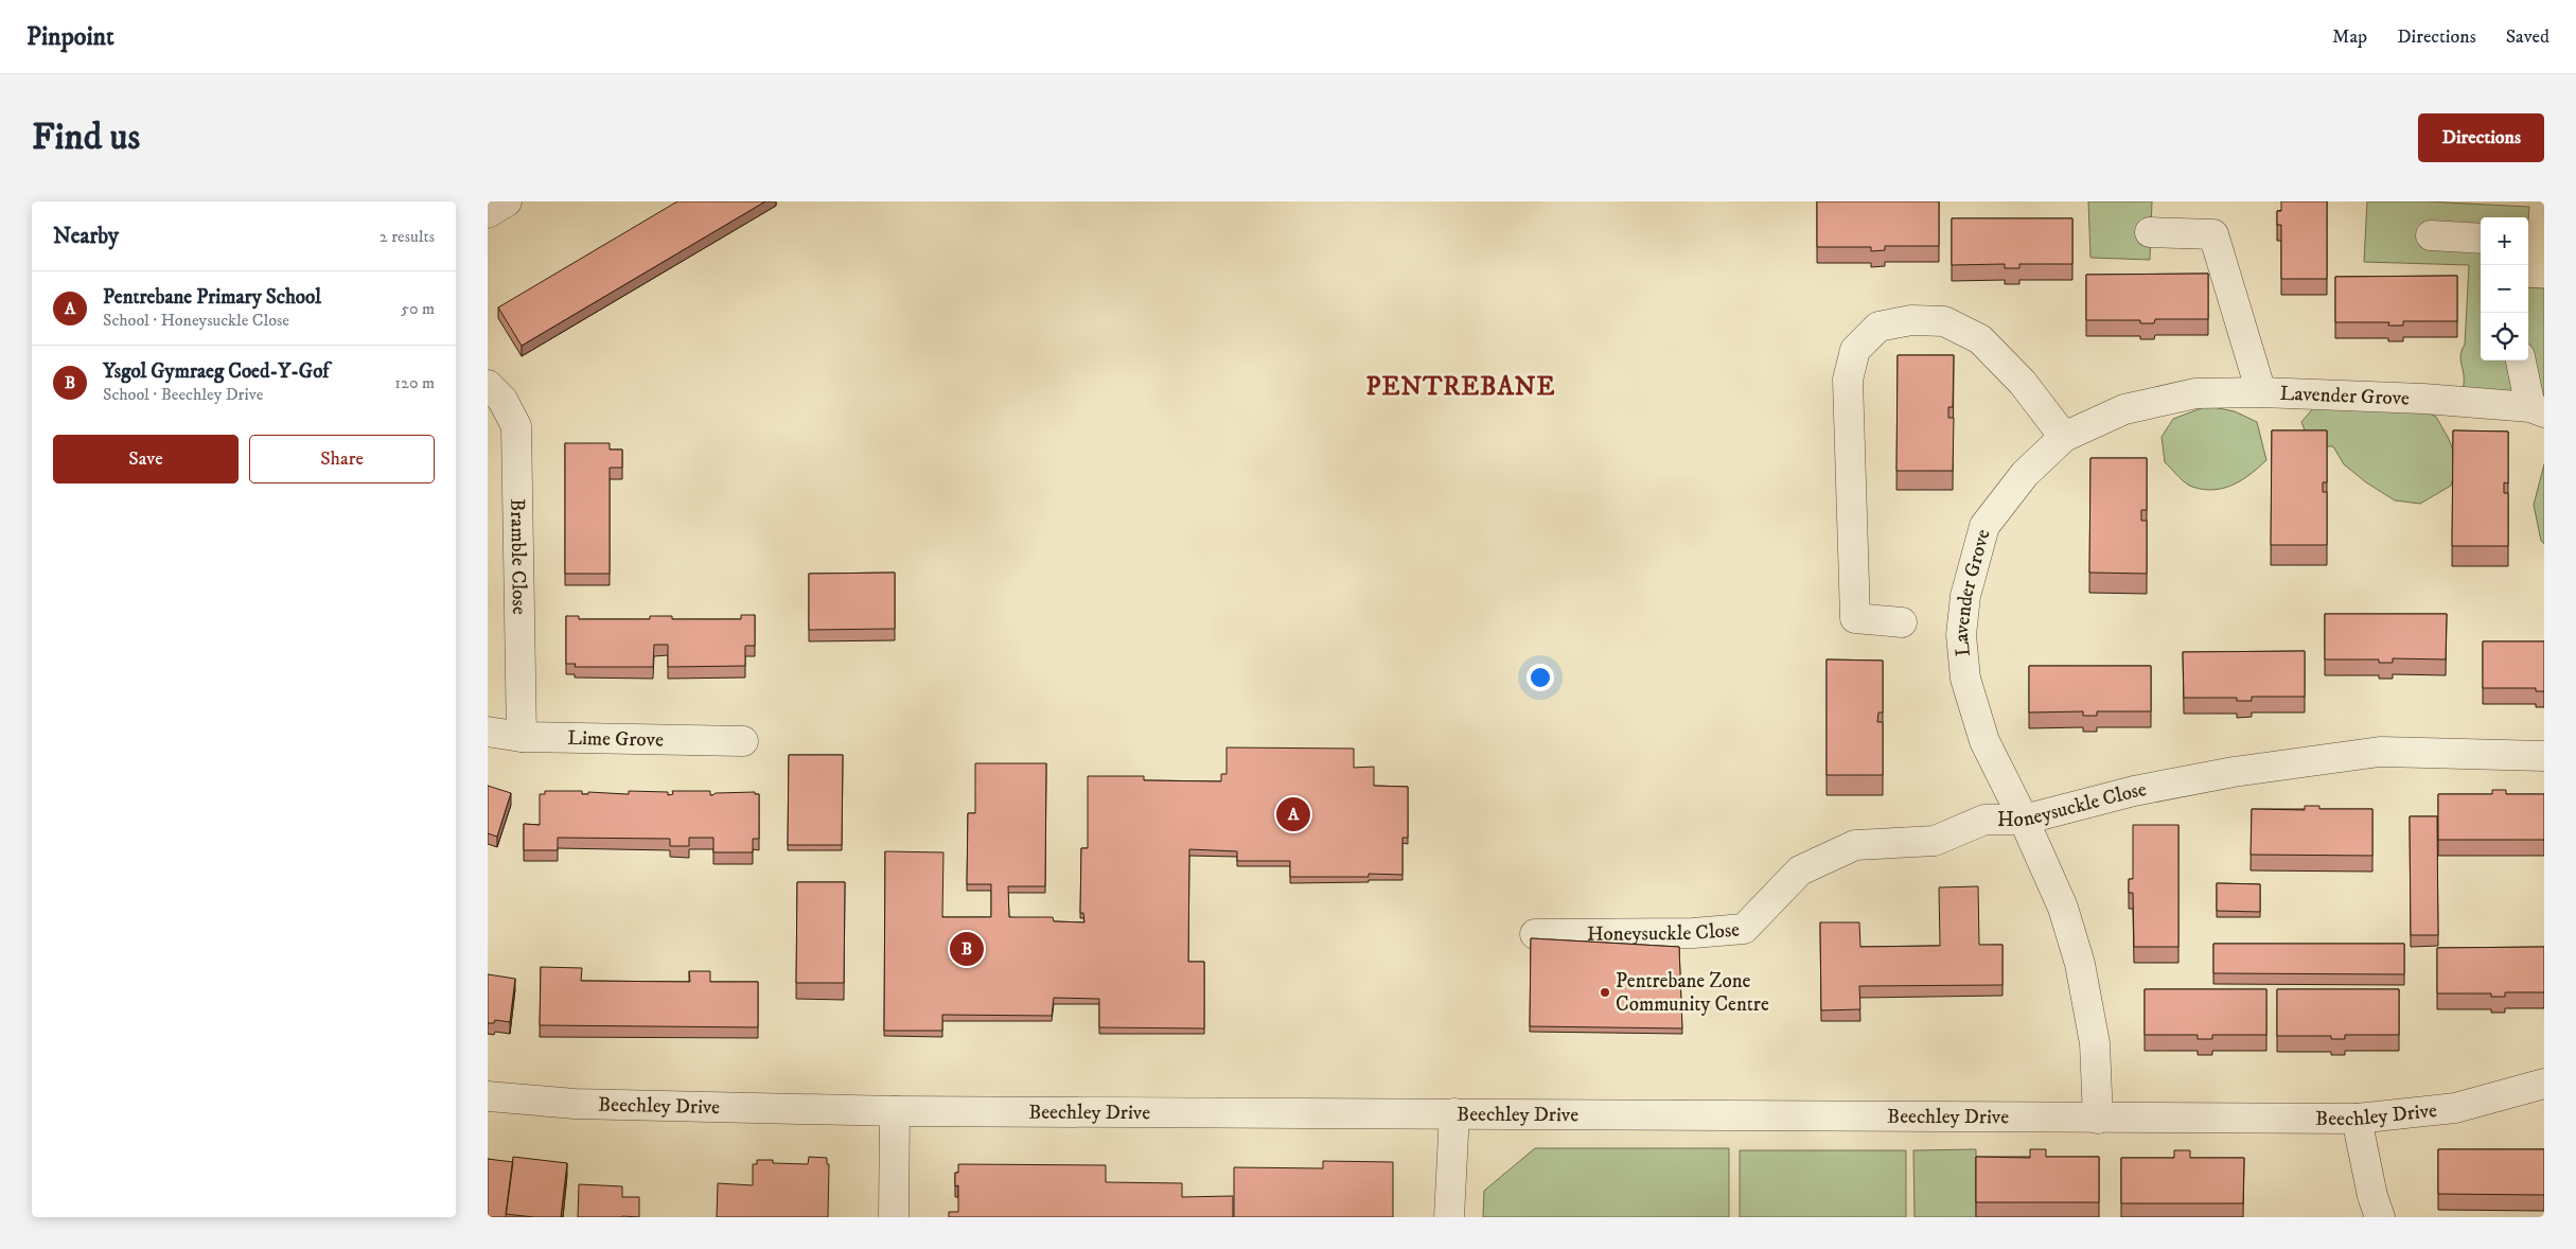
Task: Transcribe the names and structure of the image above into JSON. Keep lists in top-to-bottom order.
{
  "streets": {
    "street": [
      "Lavender Grove",
      "Bramble Close",
      "Lime Grove",
      "Honeysuckle Close",
      "Beechley Drive"
    ]
  },
  "crossings": [
    ["Lavender Grove", "Honeysuckle Close"],
    ["Lavender Grove", "Beechley Drive"],
    ["Bramble Close", "Lime Grove"]
  ],
  "districts": ["PENTREBANE"],
  "places": ["Pentrebane Zone Community Centre"],
  "page": {
    "header": "Pinpoint",
    "nav": ["Map", "Directions", "Saved"],
    "buttons": [
      "Directions",
      ["Save", "Share"]
    ],
    "title": "Find us",
    "heading": ["Nearby", "2 results"],
    "map_buttons": ["+", "−"],
    "list": [
      {
        "mark": "A",
        "name": "Pentrebane Primary School",
        "note": "School · Honeysuckle Close",
        "value": "50 m"
      },
      {
        "mark": "B",
        "name": "Ysgol Gymraeg Coed-Y-Gof",
        "note": "School · Beechley Drive",
        "value": "120 m"
      }
    ],
    "pins": ["A", "B"]
  }
}
